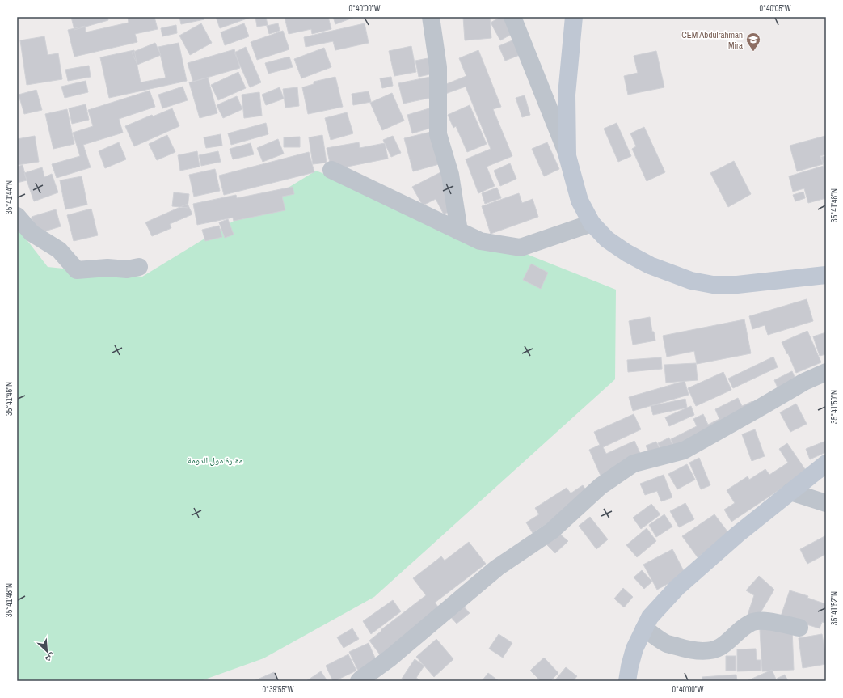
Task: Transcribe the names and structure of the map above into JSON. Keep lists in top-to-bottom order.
{
  "parks": ["مقبرة مول الدومة"],
  "places": {
    "school or university": ["CEM Abdulrahman Mira"]
  },
  "north": "bottom right",
  "coordinates": [
    "0°40'00\"W",
    "0°40'05\"W",
    "35°41'44\"N",
    "35°41'48\"N",
    "35°41'46\"N",
    "35°41'50\"N",
    "35°41'52\"N",
    "0°39'55\"W"
  ]
}
